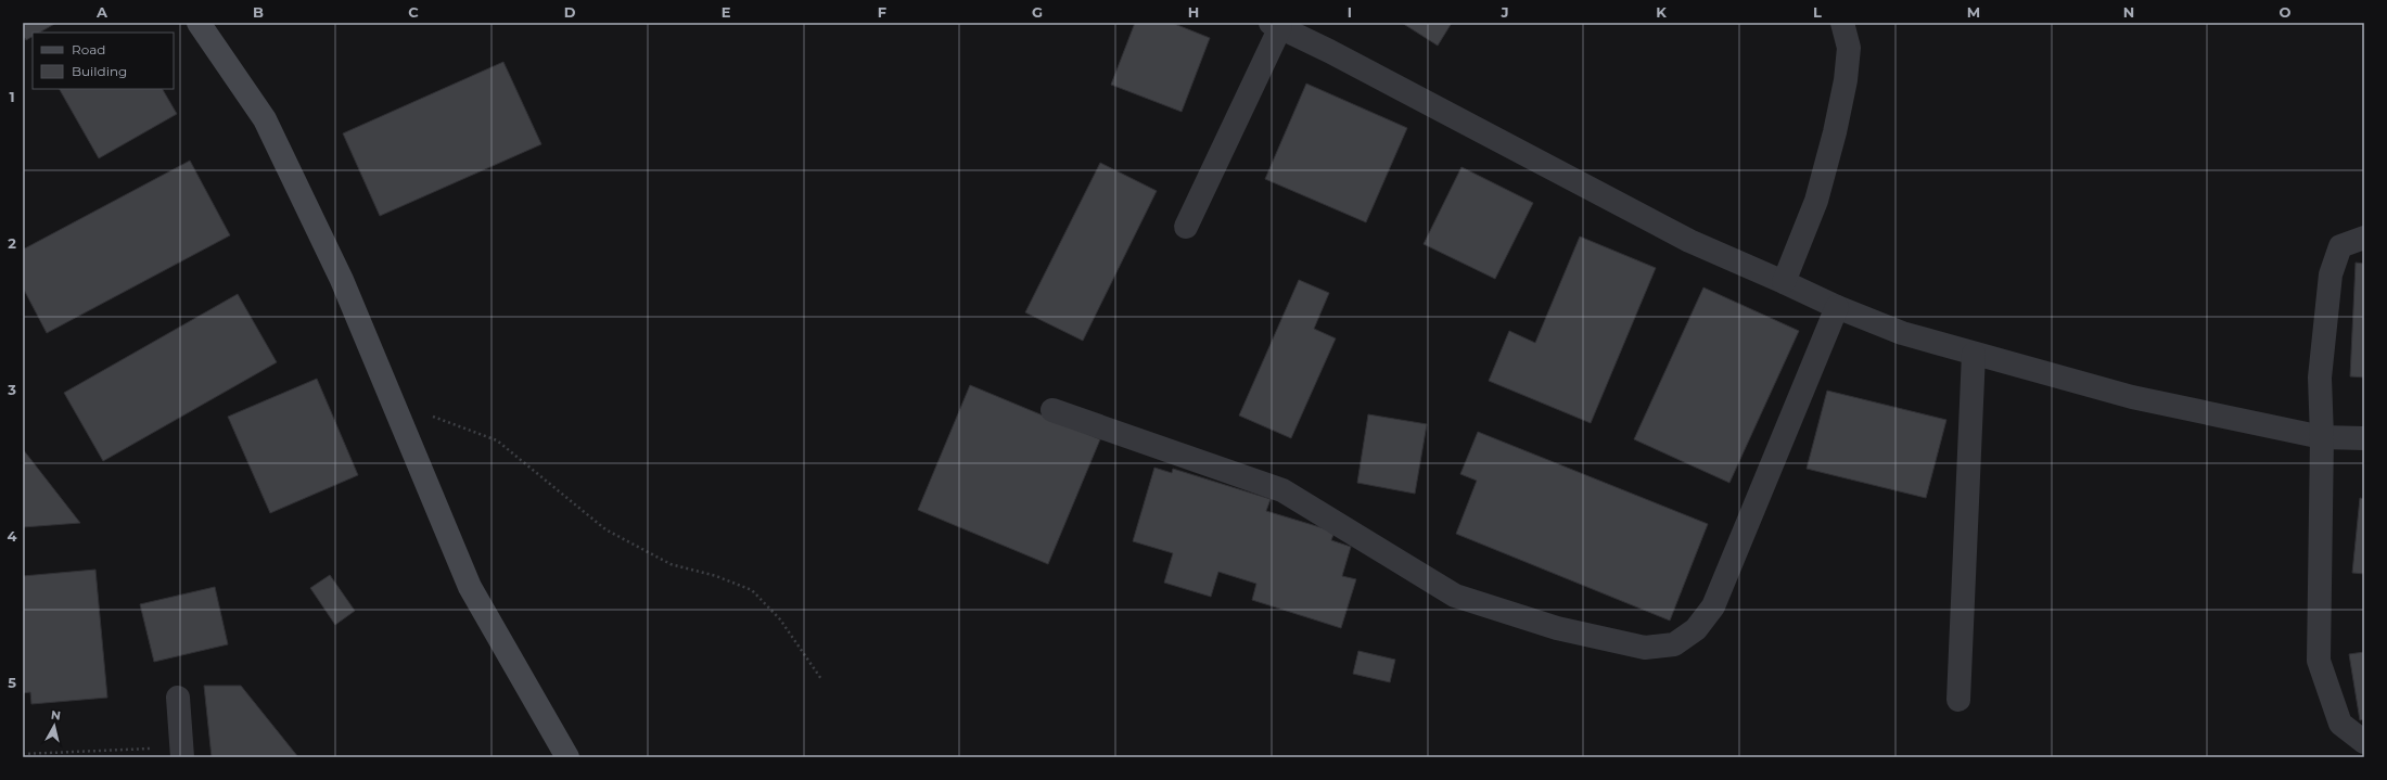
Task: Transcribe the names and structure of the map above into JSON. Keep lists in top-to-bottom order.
{
  "legend": ["Road", "Building"],
  "north": "top",
  "grid": {
    "columns": [
      "A",
      "B",
      "C",
      "D",
      "E",
      "F",
      "G",
      "H",
      "I",
      "J",
      "K",
      "L",
      "M",
      "N",
      "O"
    ],
    "rows": [
      "1",
      "2",
      "3",
      "4",
      "5"
    ]
  }
}
